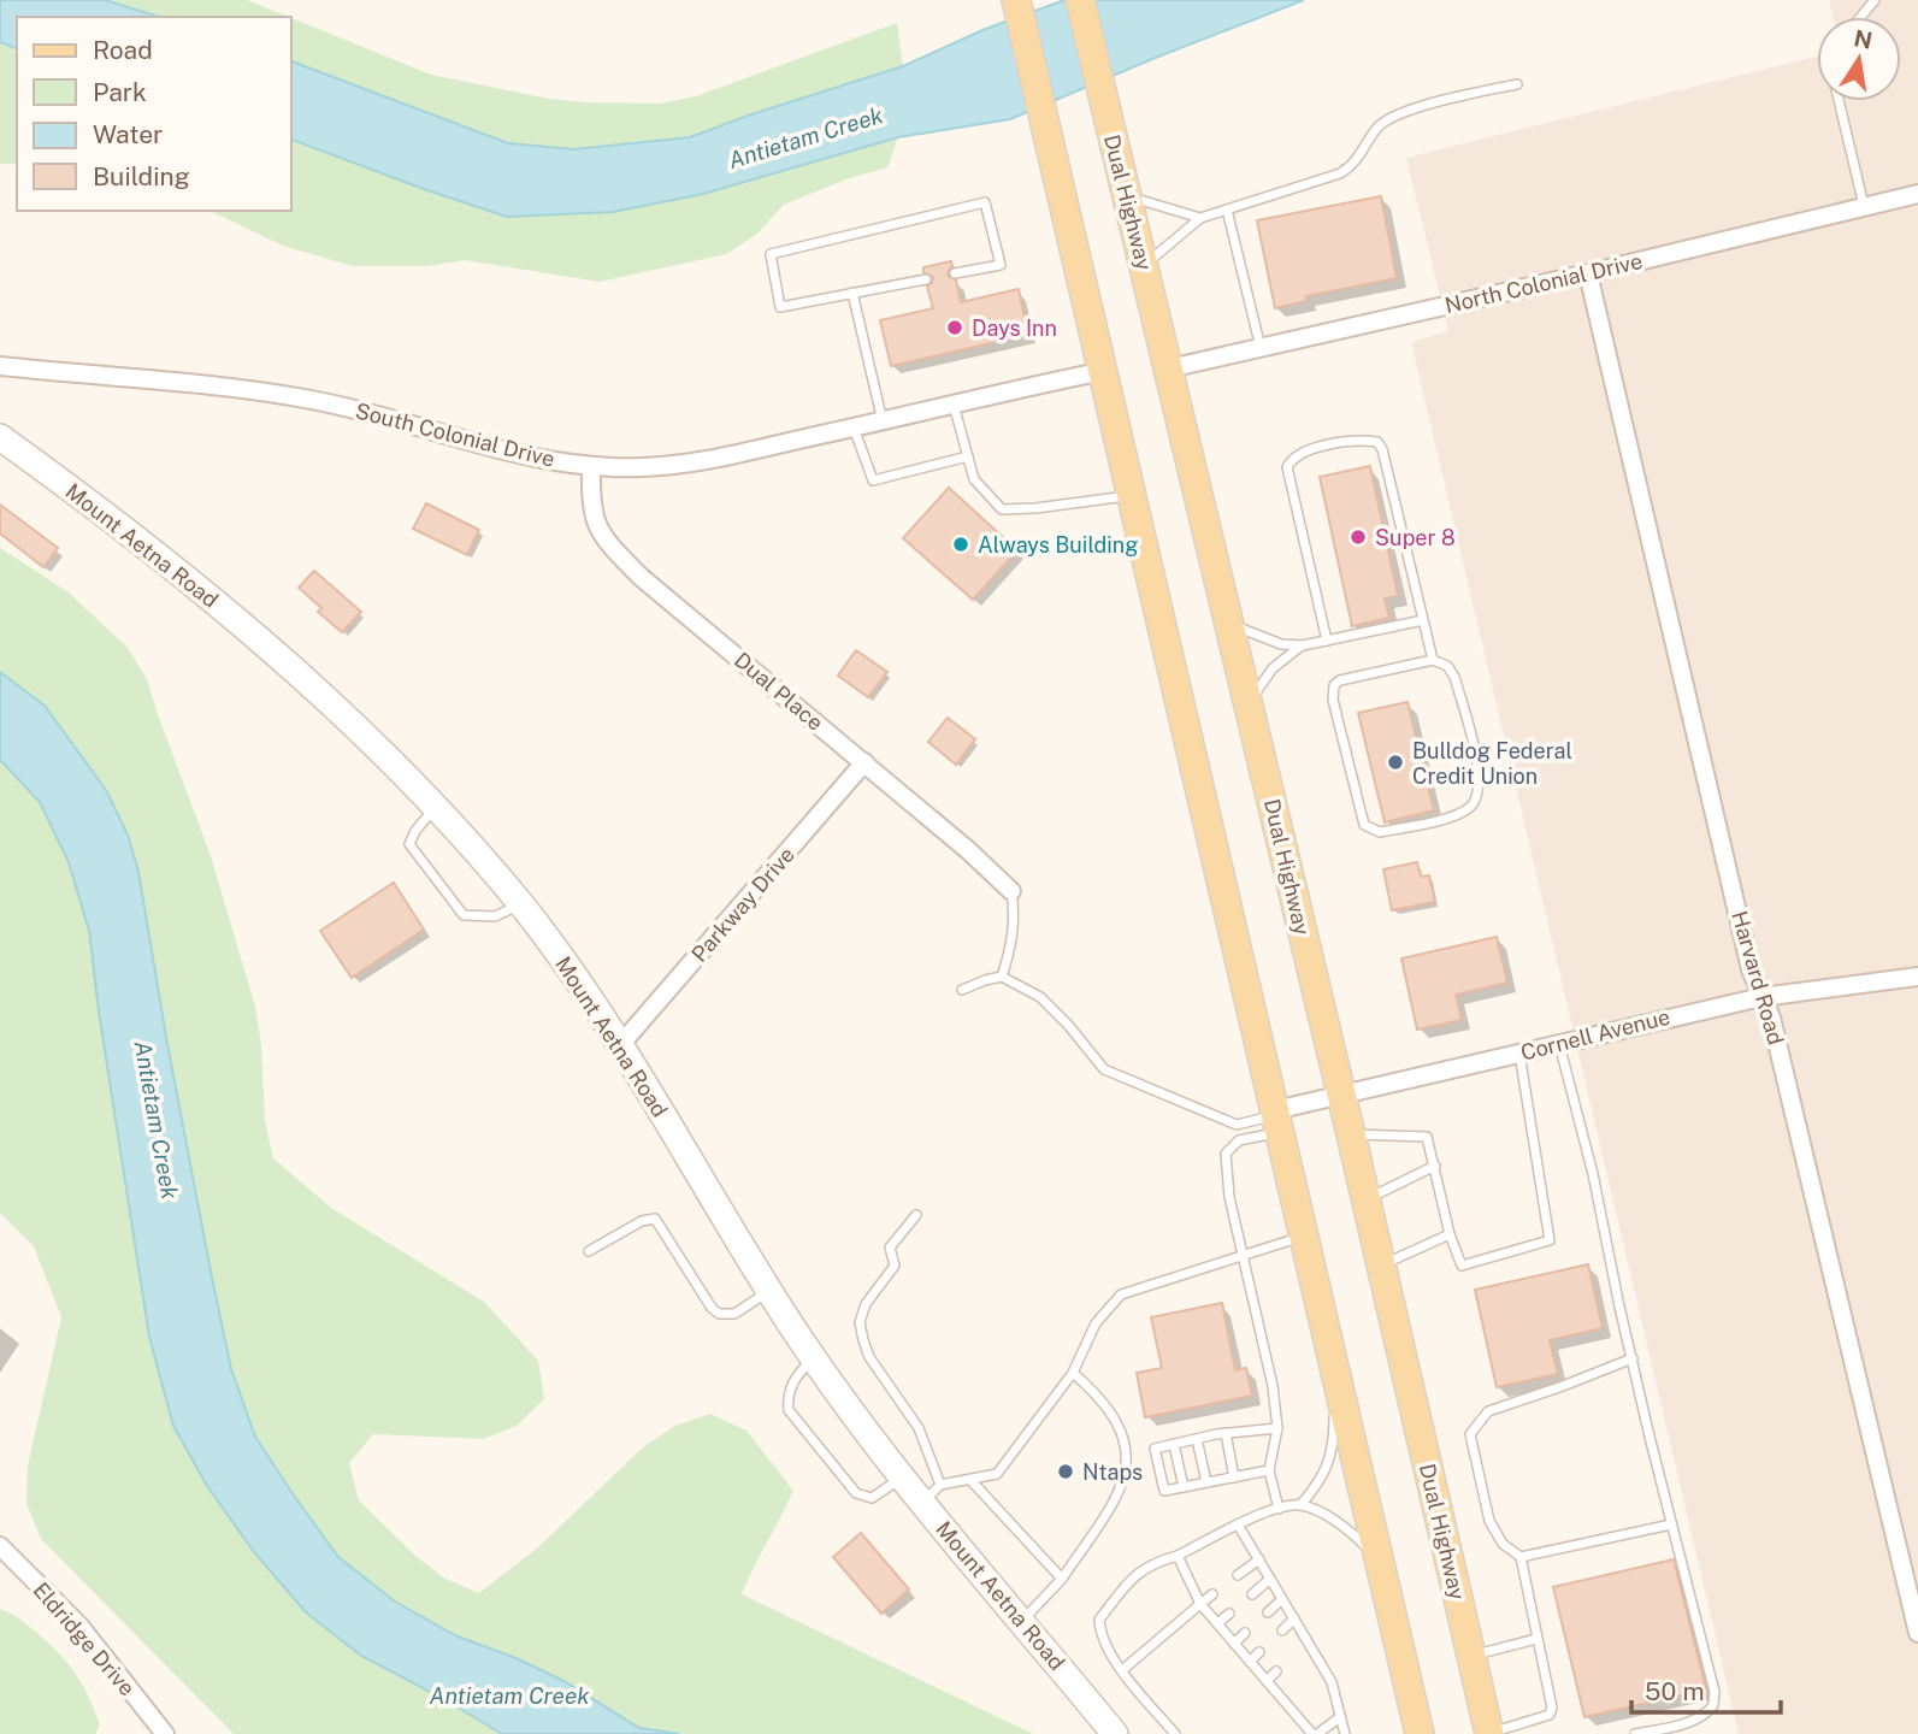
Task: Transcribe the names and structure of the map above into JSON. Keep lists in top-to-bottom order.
{
  "streets": {
    "main road": ["Dual Highway"],
    "street": [
      "North Colonial Drive",
      "South Colonial Drive",
      "Mount Aetna Road",
      "Dual Place",
      "Parkway Drive",
      "Harvard Road",
      "Cornell Avenue",
      "Eldridge Drive"
    ]
  },
  "crossings": [
    ["Dual Highway", "North Colonial Drive"],
    ["Dual Highway", "Cornell Avenue"],
    ["North Colonial Drive", "Harvard Road"],
    ["South Colonial Drive", "Dual Place"],
    ["Mount Aetna Road", "Parkway Drive"],
    ["Dual Place", "Parkway Drive"],
    ["Harvard Road", "Cornell Avenue"]
  ],
  "water": ["Antietam Creek"],
  "places": [
    "Days Inn",
    "Super 8",
    "Always Building",
    "Bulldog Federal Credit Union",
    "Ntaps"
  ],
  "legend": [
    "Road",
    "Park",
    "Water",
    "Building"
  ],
  "scale_bar": "50 m",
  "north": "top"
}
